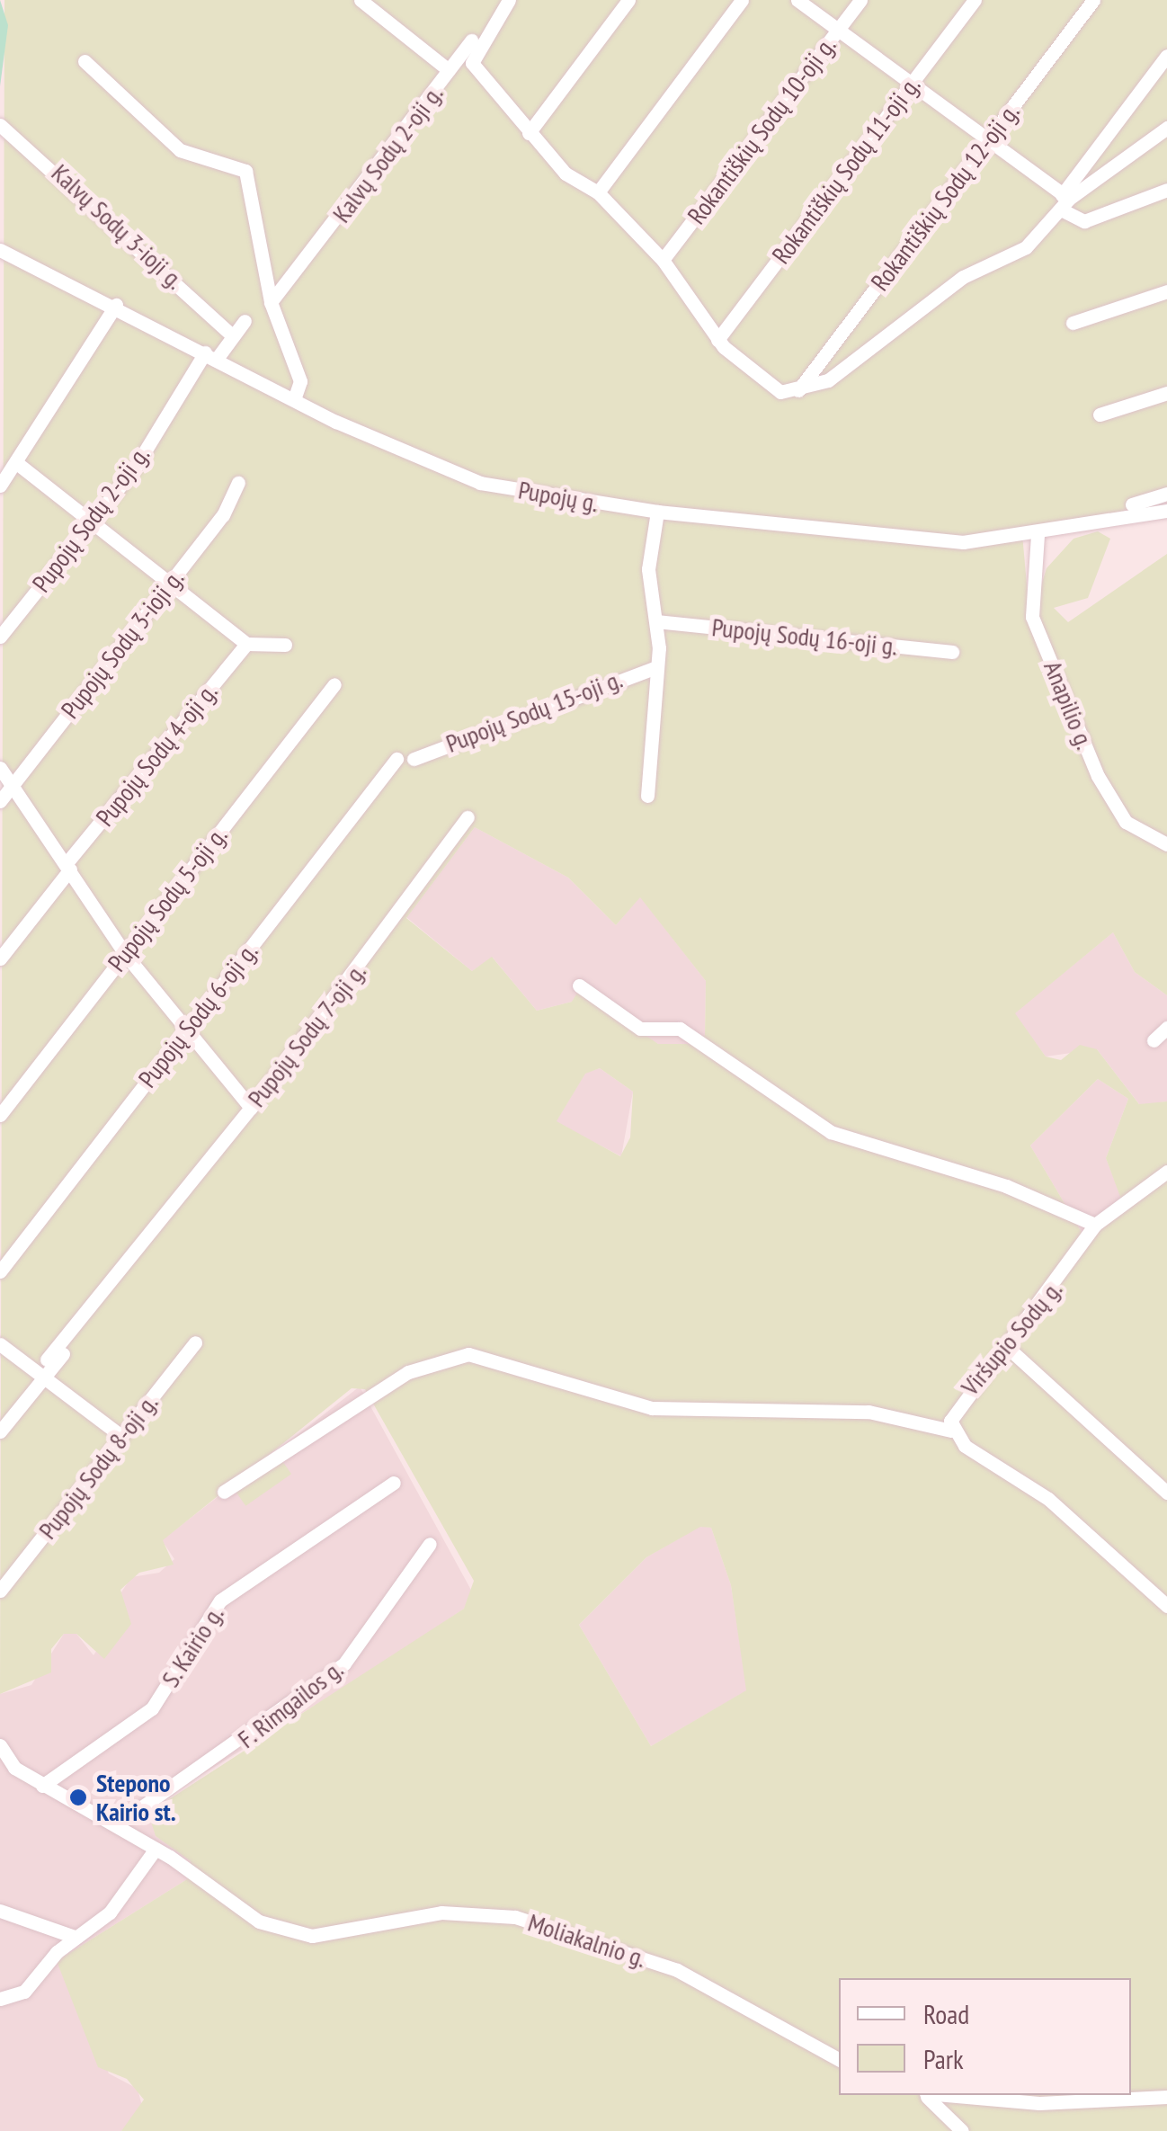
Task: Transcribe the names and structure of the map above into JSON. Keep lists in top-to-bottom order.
{
  "streets": {
    "street": [
      "Rokantiškių Sodų 10-oji g.",
      "Kalvų Sodų 2-oji g.",
      "Rokantiškių Sodų 11-oji g.",
      "Rokantiškių Sodų 12-oji g.",
      "Kalvų Sodų 3-ioji g.",
      "Pupojų g.",
      "Pupojų Sodų 2-oji g.",
      "Pupojų Sodų 16-oji g.",
      "Pupojų Sodų 3-ioji g.",
      "Anapilio g.",
      "Pupojų Sodų 15-oji g.",
      "Pupojų Sodų 4-oji g.",
      "Pupojų Sodų 5-oji g.",
      "Pupojų Sodų 6-oji g.",
      "Pupojų Sodų 7-oji g.",
      "Viršupio Sodų g.",
      "Pupojų Sodų 8-oji g.",
      "S. Kairio g.",
      "F. Rimgailos g.",
      "Moliakalnio g."
    ]
  },
  "crossings": [
    ["Pupojų g.", "Pupojų Sodų 2-oji g."],
    ["Pupojų g.", "Anapilio g."]
  ],
  "places": ["Stepono Kairio st."],
  "legend": ["Road", "Park"]
}
